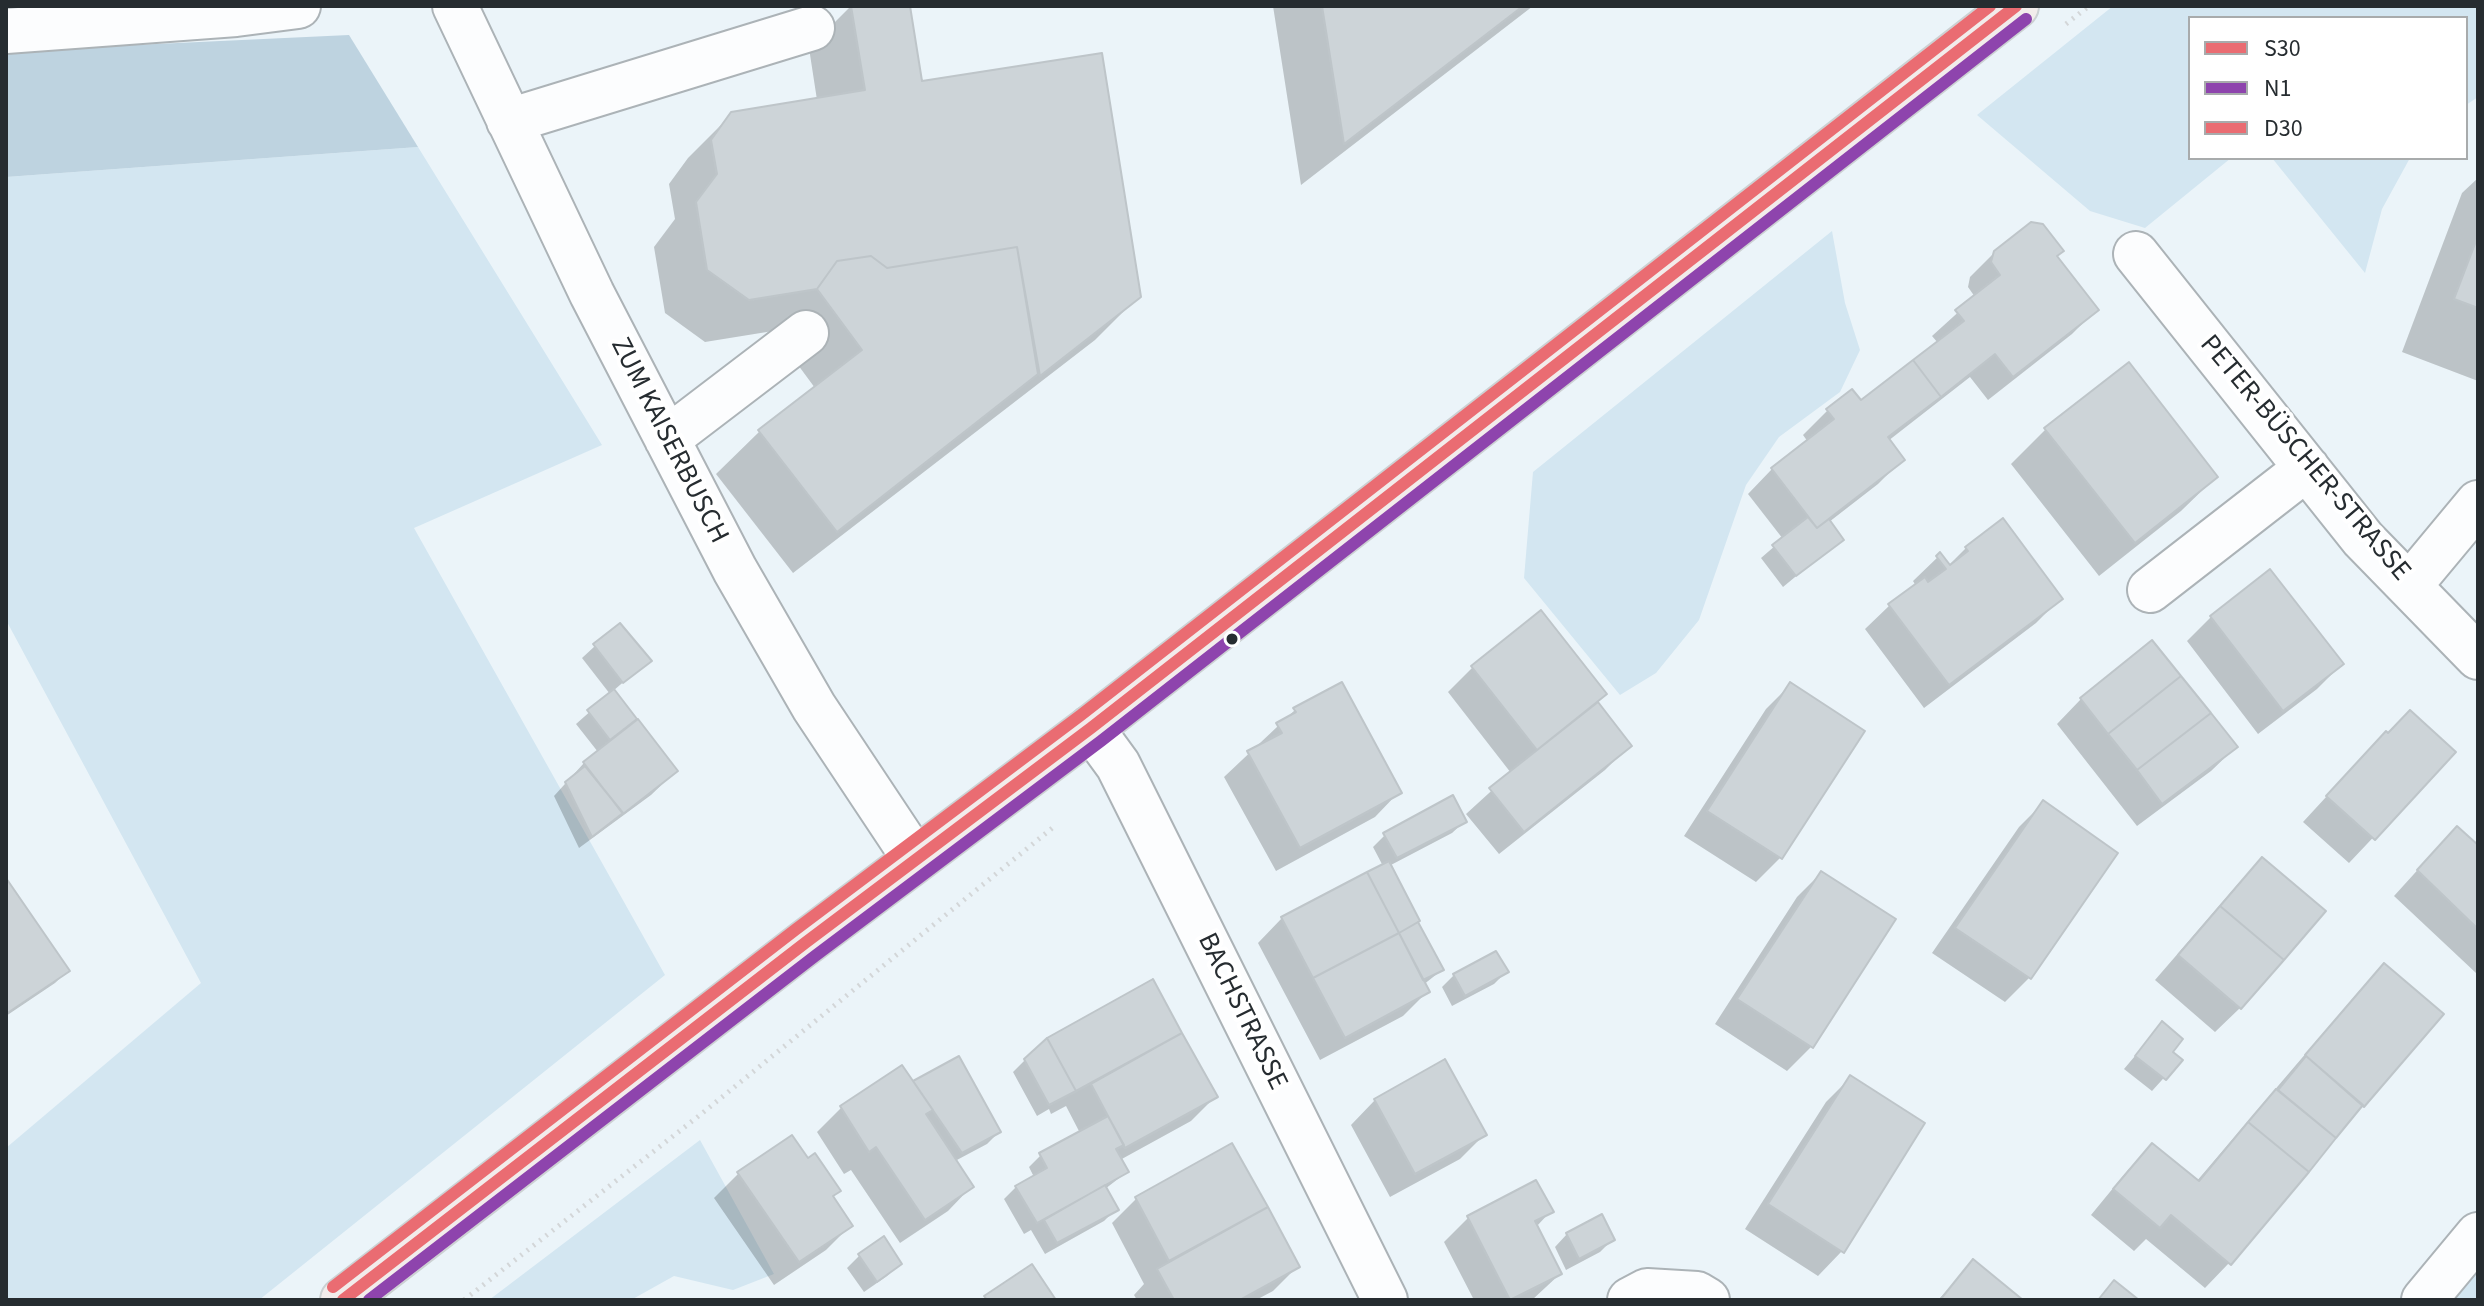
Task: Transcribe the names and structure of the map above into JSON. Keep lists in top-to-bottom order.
{
  "streets": {
    "street": ["ZUM KAISERBUSCH", "PETER-BÜSCHER-STRASSE", "BACHSTRASSE"]
  },
  "lines": ["transit line S30", "transit line D30", "transit line N1"],
  "legend": ["S30", "N1", "D30"]
}
